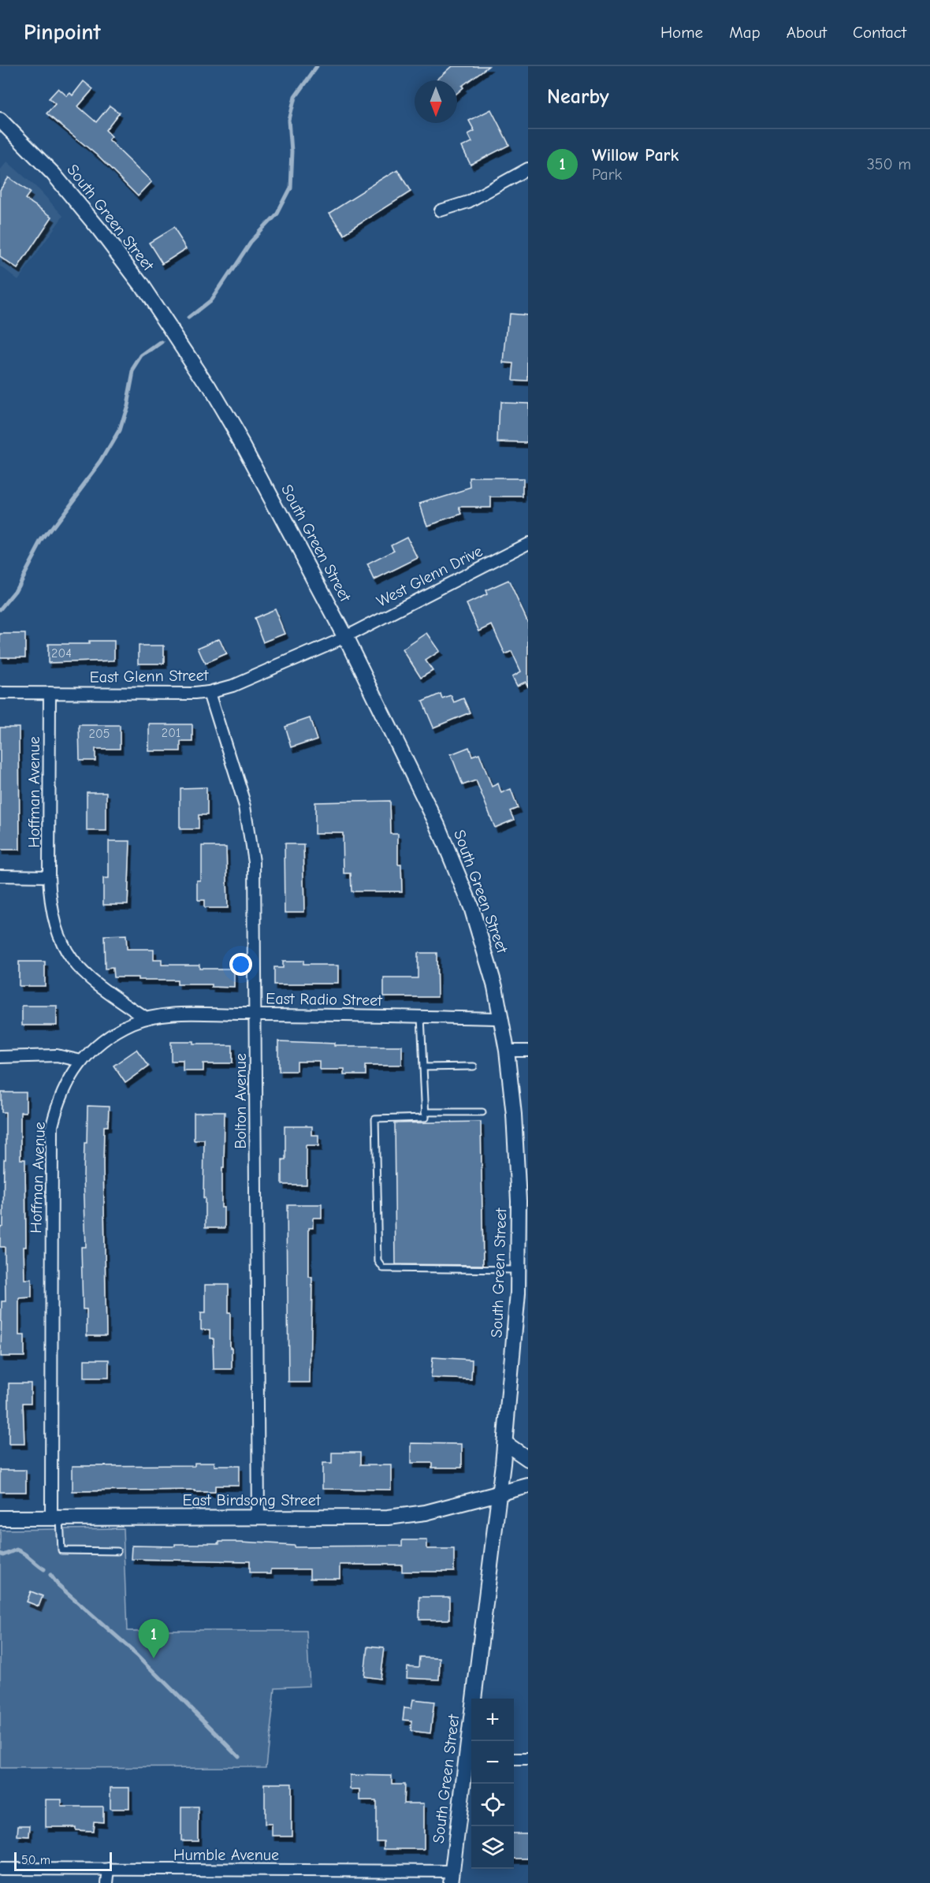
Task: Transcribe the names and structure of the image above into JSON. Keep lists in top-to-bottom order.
{
  "streets": {
    "street": [
      "South Green Street",
      "West Glenn Drive",
      "East Glenn Street",
      "Hoffman Avenue",
      "East Radio Street",
      "Bolton Avenue",
      "East Birdsong Street",
      "Humble Avenue"
    ]
  },
  "crossings": [
    ["South Green Street", "West Glenn Drive"],
    ["South Green Street", "East Glenn Street"],
    ["South Green Street", "East Radio Street"],
    ["South Green Street", "East Birdsong Street"],
    ["South Green Street", "Humble Avenue"],
    ["West Glenn Drive", "East Glenn Street"],
    ["East Glenn Street", "Hoffman Avenue"],
    ["East Glenn Street", "Bolton Avenue"],
    ["Hoffman Avenue", "East Radio Street"],
    ["Hoffman Avenue", "East Birdsong Street"],
    ["East Radio Street", "Bolton Avenue"],
    ["Bolton Avenue", "East Birdsong Street"]
  ],
  "house_numbers": ["204", "201", "205"],
  "scale_bar": "50 m",
  "north": "bottom",
  "page": {
    "header": "Pinpoint",
    "nav": [
      "Home",
      "Map",
      "About",
      "Contact"
    ],
    "heading": "Nearby",
    "list": [
      {
        "mark": "1",
        "name": "Willow Park",
        "note": "Park",
        "value": "350 m"
      }
    ],
    "pins": "1",
    "map_buttons": ["+", "−"],
    "scale": "50 m"
  }
}
